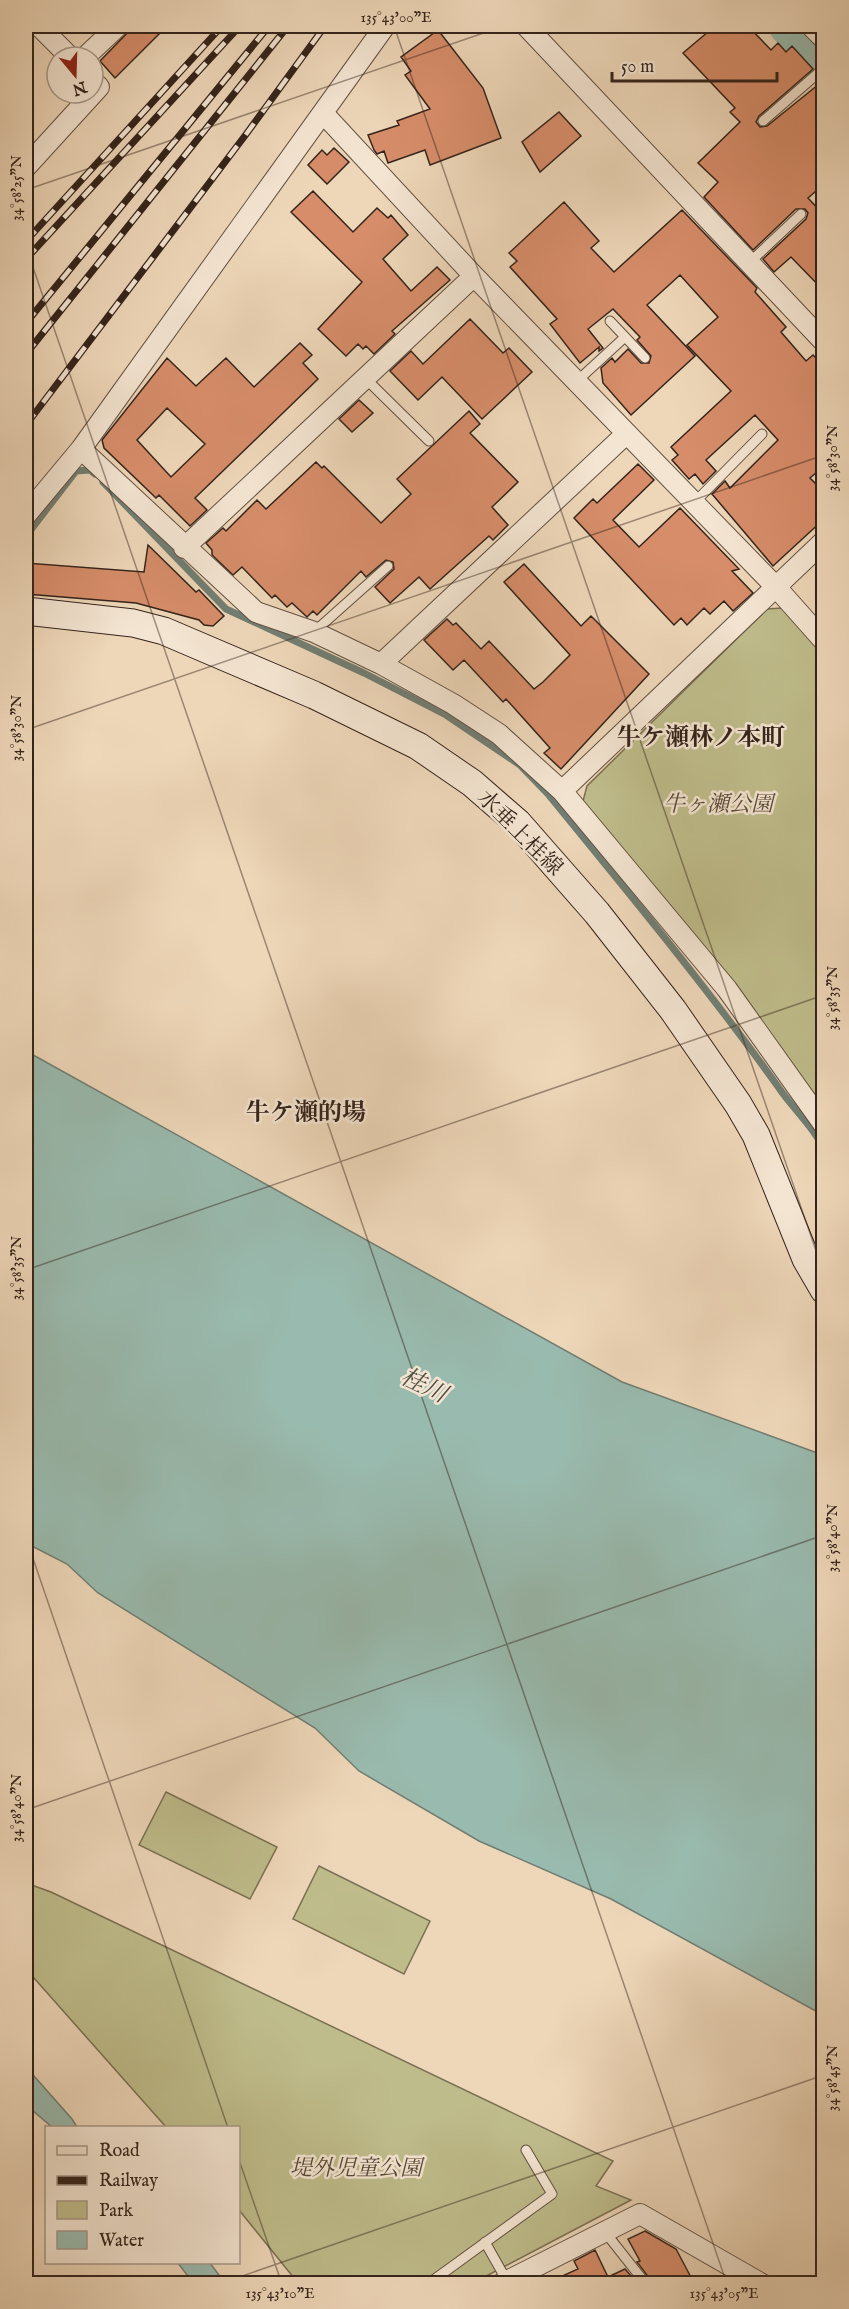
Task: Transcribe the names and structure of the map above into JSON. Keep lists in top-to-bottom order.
{
  "streets": {
    "main road": ["水垂上桂線"]
  },
  "districts": ["牛ケ瀬林ノ本町", "牛ケ瀬的場"],
  "water": ["桂川"],
  "parks": ["牛ヶ瀬公園", "堤外児童公園"],
  "legend": [
    "Road",
    "Railway",
    "Park",
    "Water"
  ],
  "scale_bar": "50 m",
  "north": "bottom",
  "coordinates": [
    "135°43'00\"E",
    "34°58'25\"N",
    "34°58'30\"N",
    "34°58'35\"N",
    "34°58'40\"N",
    "34°58'45\"N",
    "135°43'10\"E",
    "135°43'05\"E"
  ]
}
